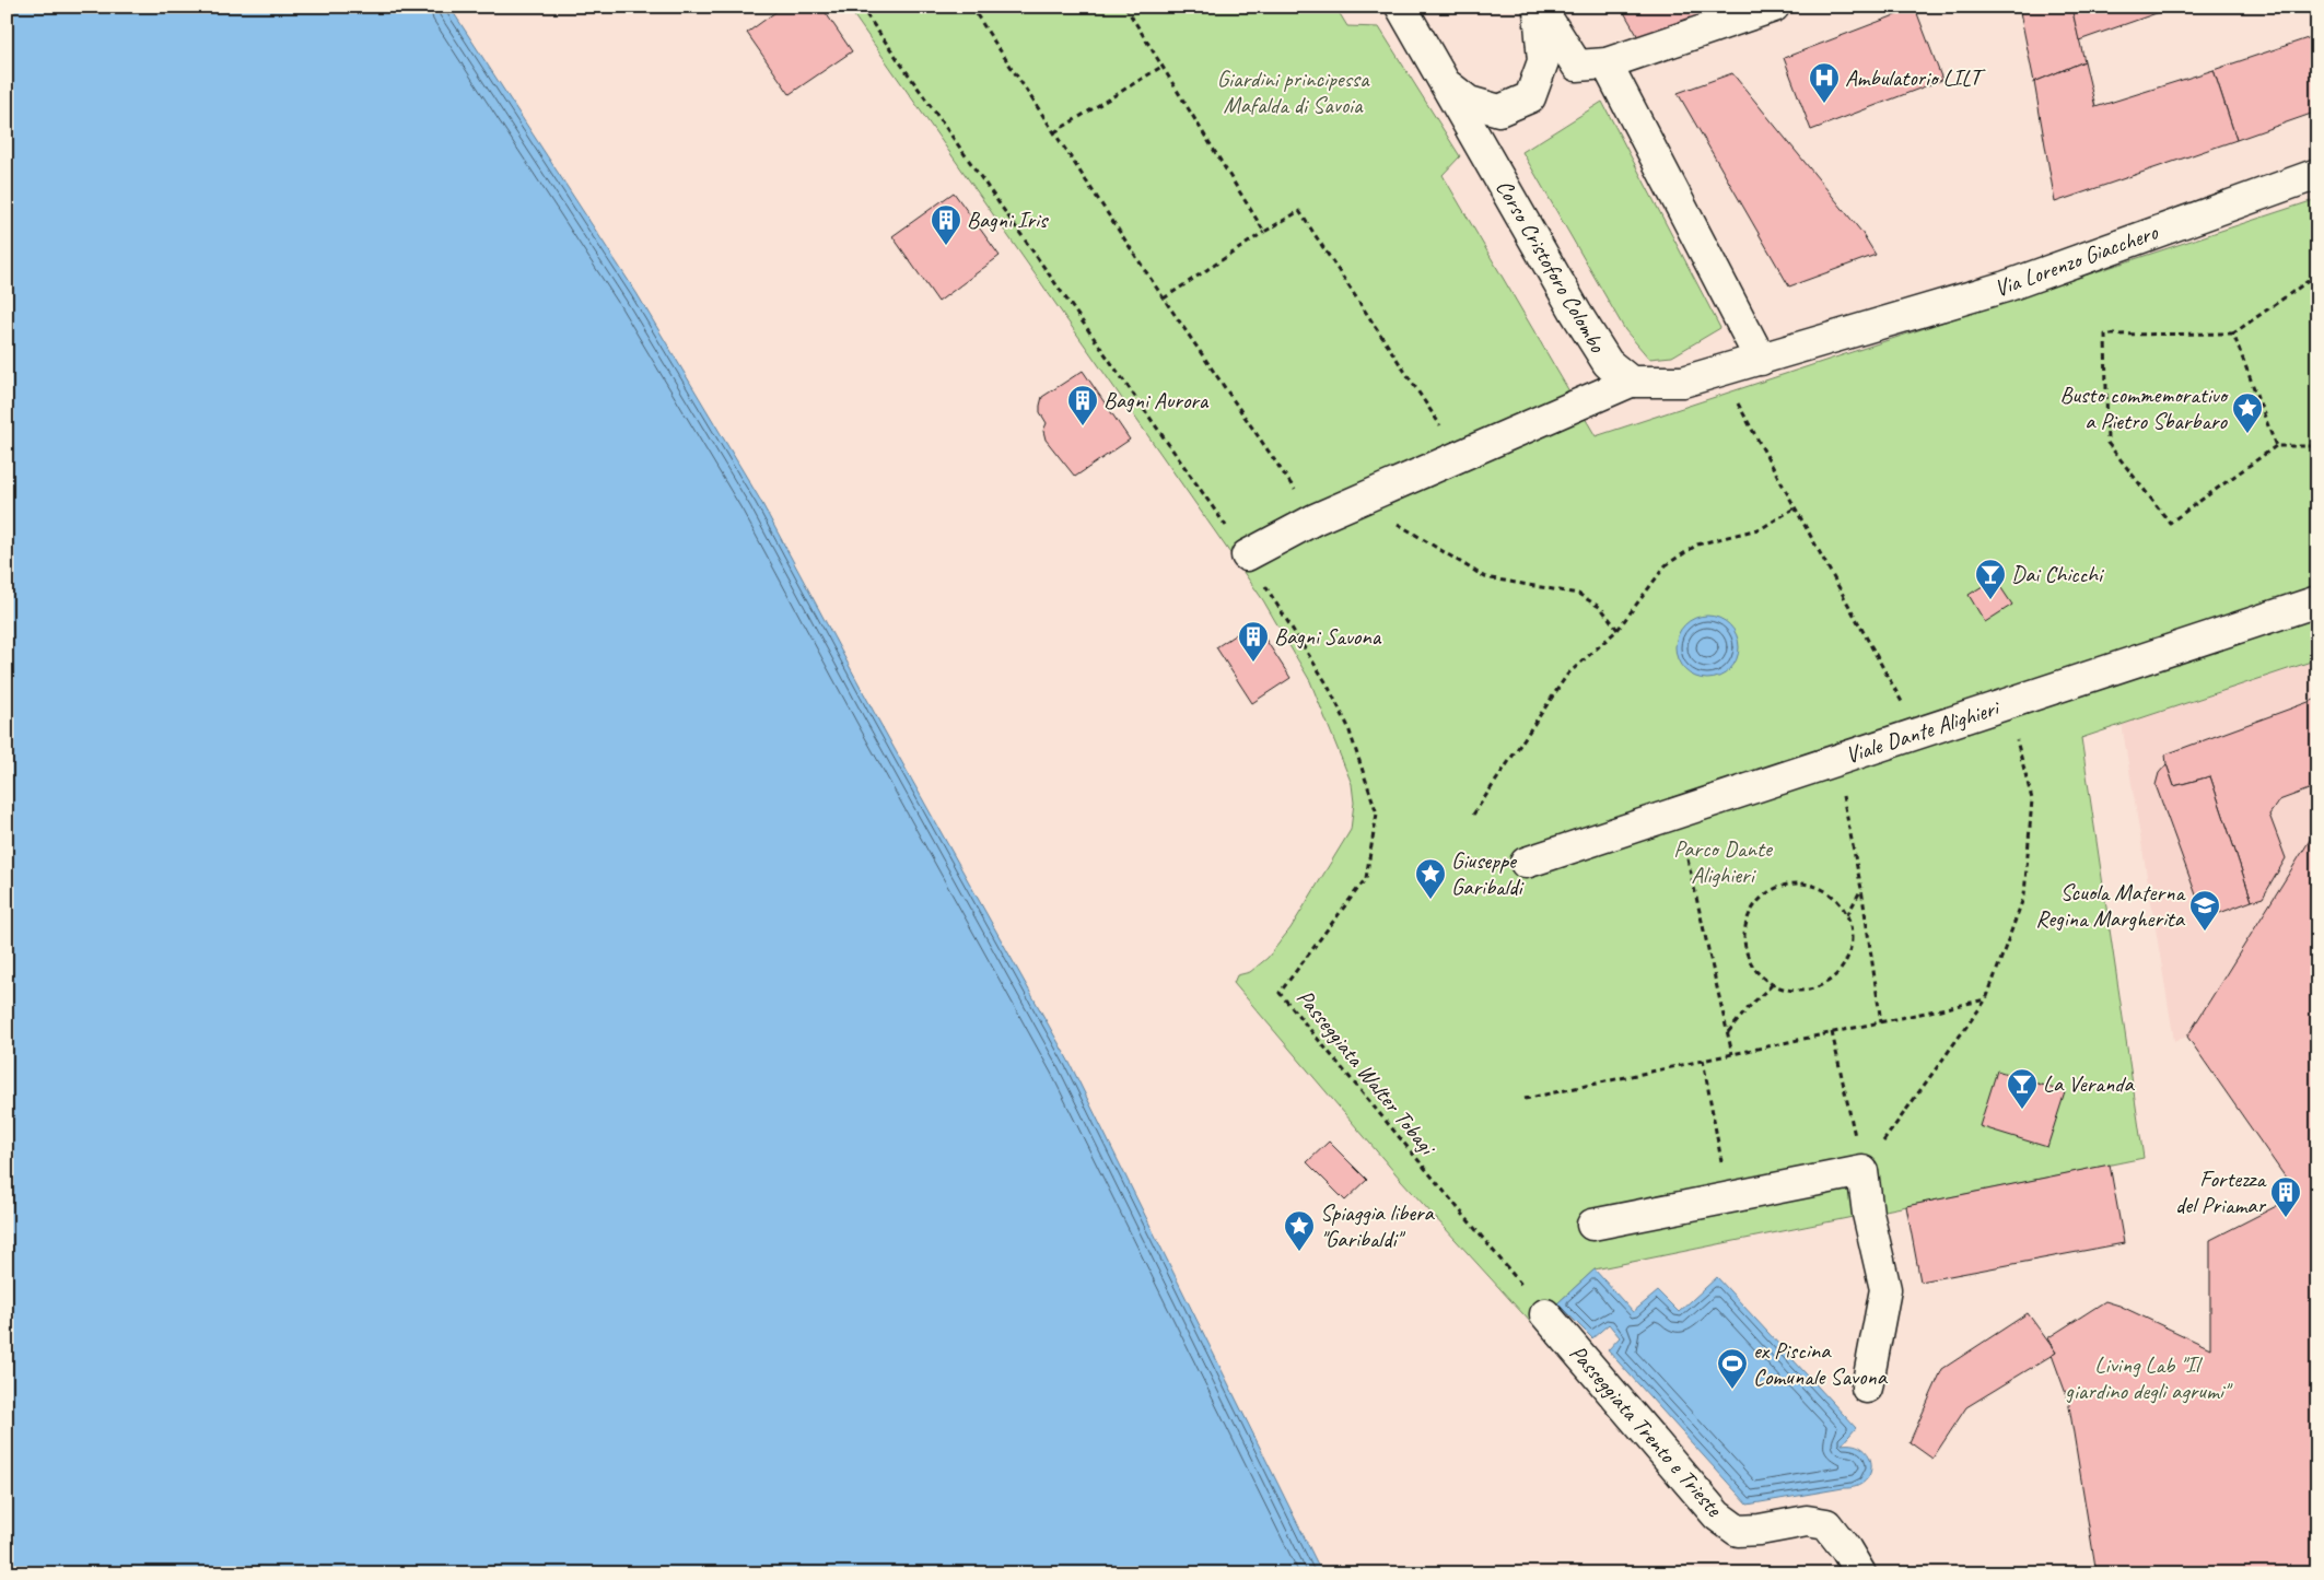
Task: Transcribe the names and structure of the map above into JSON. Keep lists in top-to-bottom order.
{
  "streets": {
    "street": [
      "Via Lorenzo Giacchero",
      "Corso Cristoforo Colombo",
      "Viale Dante Alighieri",
      "Passeggiata Trento e Trieste"
    ],
    "path": ["Passeggiata Walter Tobagi"]
  },
  "crossings": [
    ["Via Lorenzo Giacchero", "Corso Cristoforo Colombo"],
    ["Passeggiata Walter Tobagi", "Passeggiata Trento e Trieste"]
  ],
  "parks": ["Giardini principessa Mafalda di Savoia", "Parco Dante Alighieri", "Living Lab \"Il giardino degli agrumi\""],
  "places": {
    "hospital": ["Ambulatorio LILT"],
    "building": [
      "Bagni Iris",
      "Bagni Aurora",
      "Bagni Savona",
      "Fortezza del Priamar"
    ],
    "place": ["Busto commemorativo a Pietro Sbarbaro", "Giuseppe Garibaldi", "Spiaggia libera \"Garibaldi\""],
    "bar": ["Dai Chicchi", "La Veranda"],
    "school or university": ["Scuola Materna Regina Margherita"],
    "sports": ["ex Piscina Comunale Savona"]
  }
}
